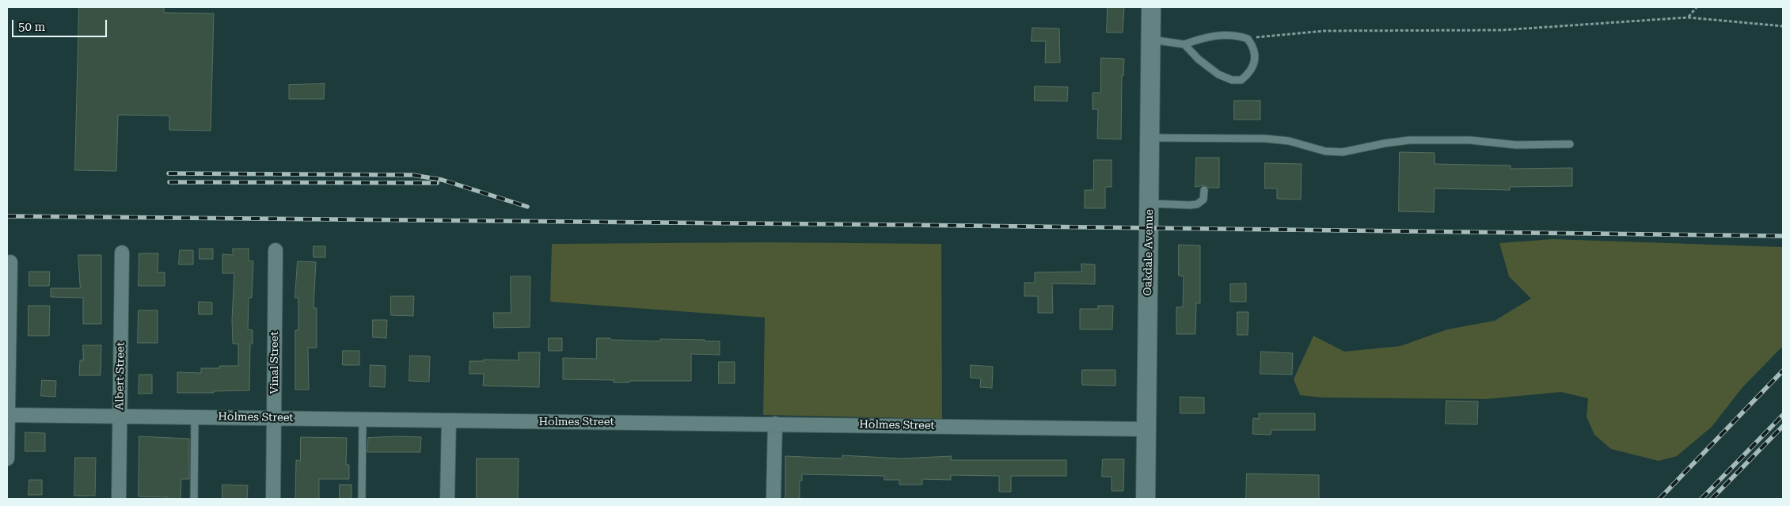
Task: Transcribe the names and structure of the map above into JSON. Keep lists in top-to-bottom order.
{
  "streets": {
    "street": [
      "Oakdale Avenue",
      "Vinal Street",
      "Albert Street",
      "Holmes Street"
    ]
  },
  "crossings": [
    ["Oakdale Avenue", "Holmes Street"],
    ["Vinal Street", "Holmes Street"],
    ["Albert Street", "Holmes Street"]
  ],
  "scale_bar": "50 m"
}
